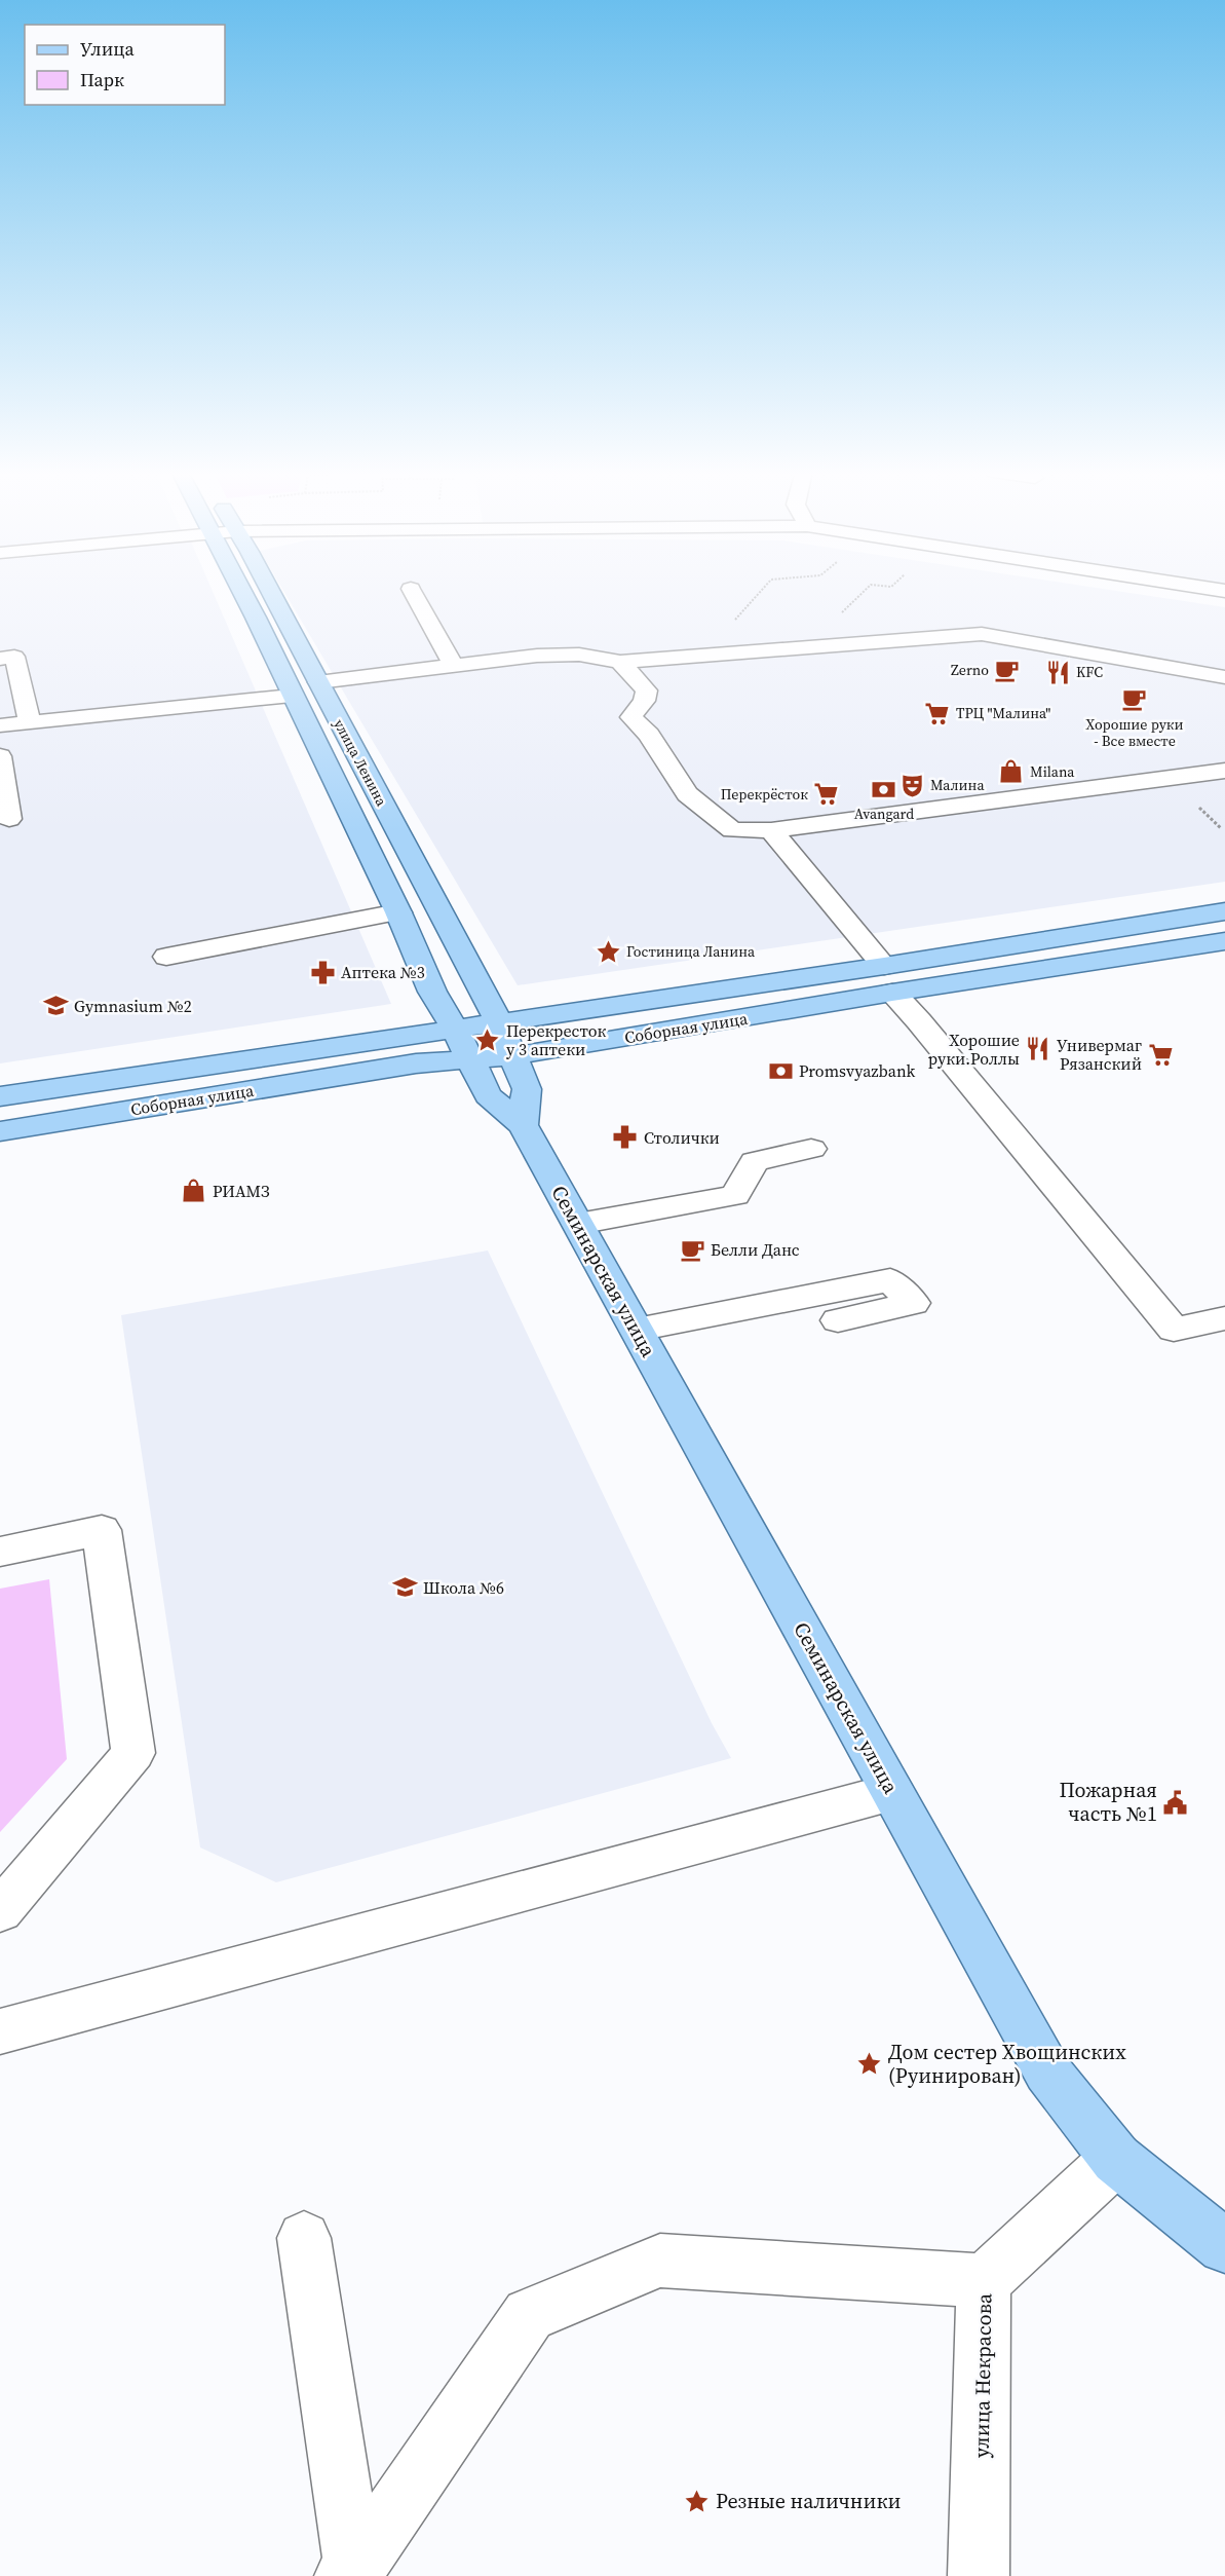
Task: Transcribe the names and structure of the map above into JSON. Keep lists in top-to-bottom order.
{
  "streets": {
    "main road": ["улица Ленина", "Соборная улица", "Семинарская улица"],
    "street": ["улица Некрасова"]
  },
  "crossings": [
    ["улица Ленина", "Соборная улица"],
    ["улица Ленина", "Семинарская улица"],
    ["Соборная улица", "Семинарская улица"],
    ["Семинарская улица", "улица Некрасова"]
  ],
  "places": {
    "cafe": ["Zerno", "Хорошие руки - Все вместе", "Белли Данс"],
    "restaurant": ["KFC", "Хорошие руки.Роллы"],
    "supermarket": ["ТРЦ \"Малина\"", "Перекрёсток", "Универмаг Рязанский"],
    "shop": ["Milana", "РИАМЗ"],
    "theatre": ["Малина"],
    "bank": ["Avangard", "Promsvyazbank"],
    "place": [
      "Гостиница Ланина",
      "Перекресток у 3 аптеки",
      "Дом сестер Хвощинских (Руинирован)",
      "Резные наличники"
    ],
    "pharmacy": ["Аптека №3", "Столички"],
    "school or university": ["Gymnasium №2", "Школа №6"],
    "public building": ["Пожарная часть №1"]
  },
  "legend": ["Улица", "Парк"]
}
